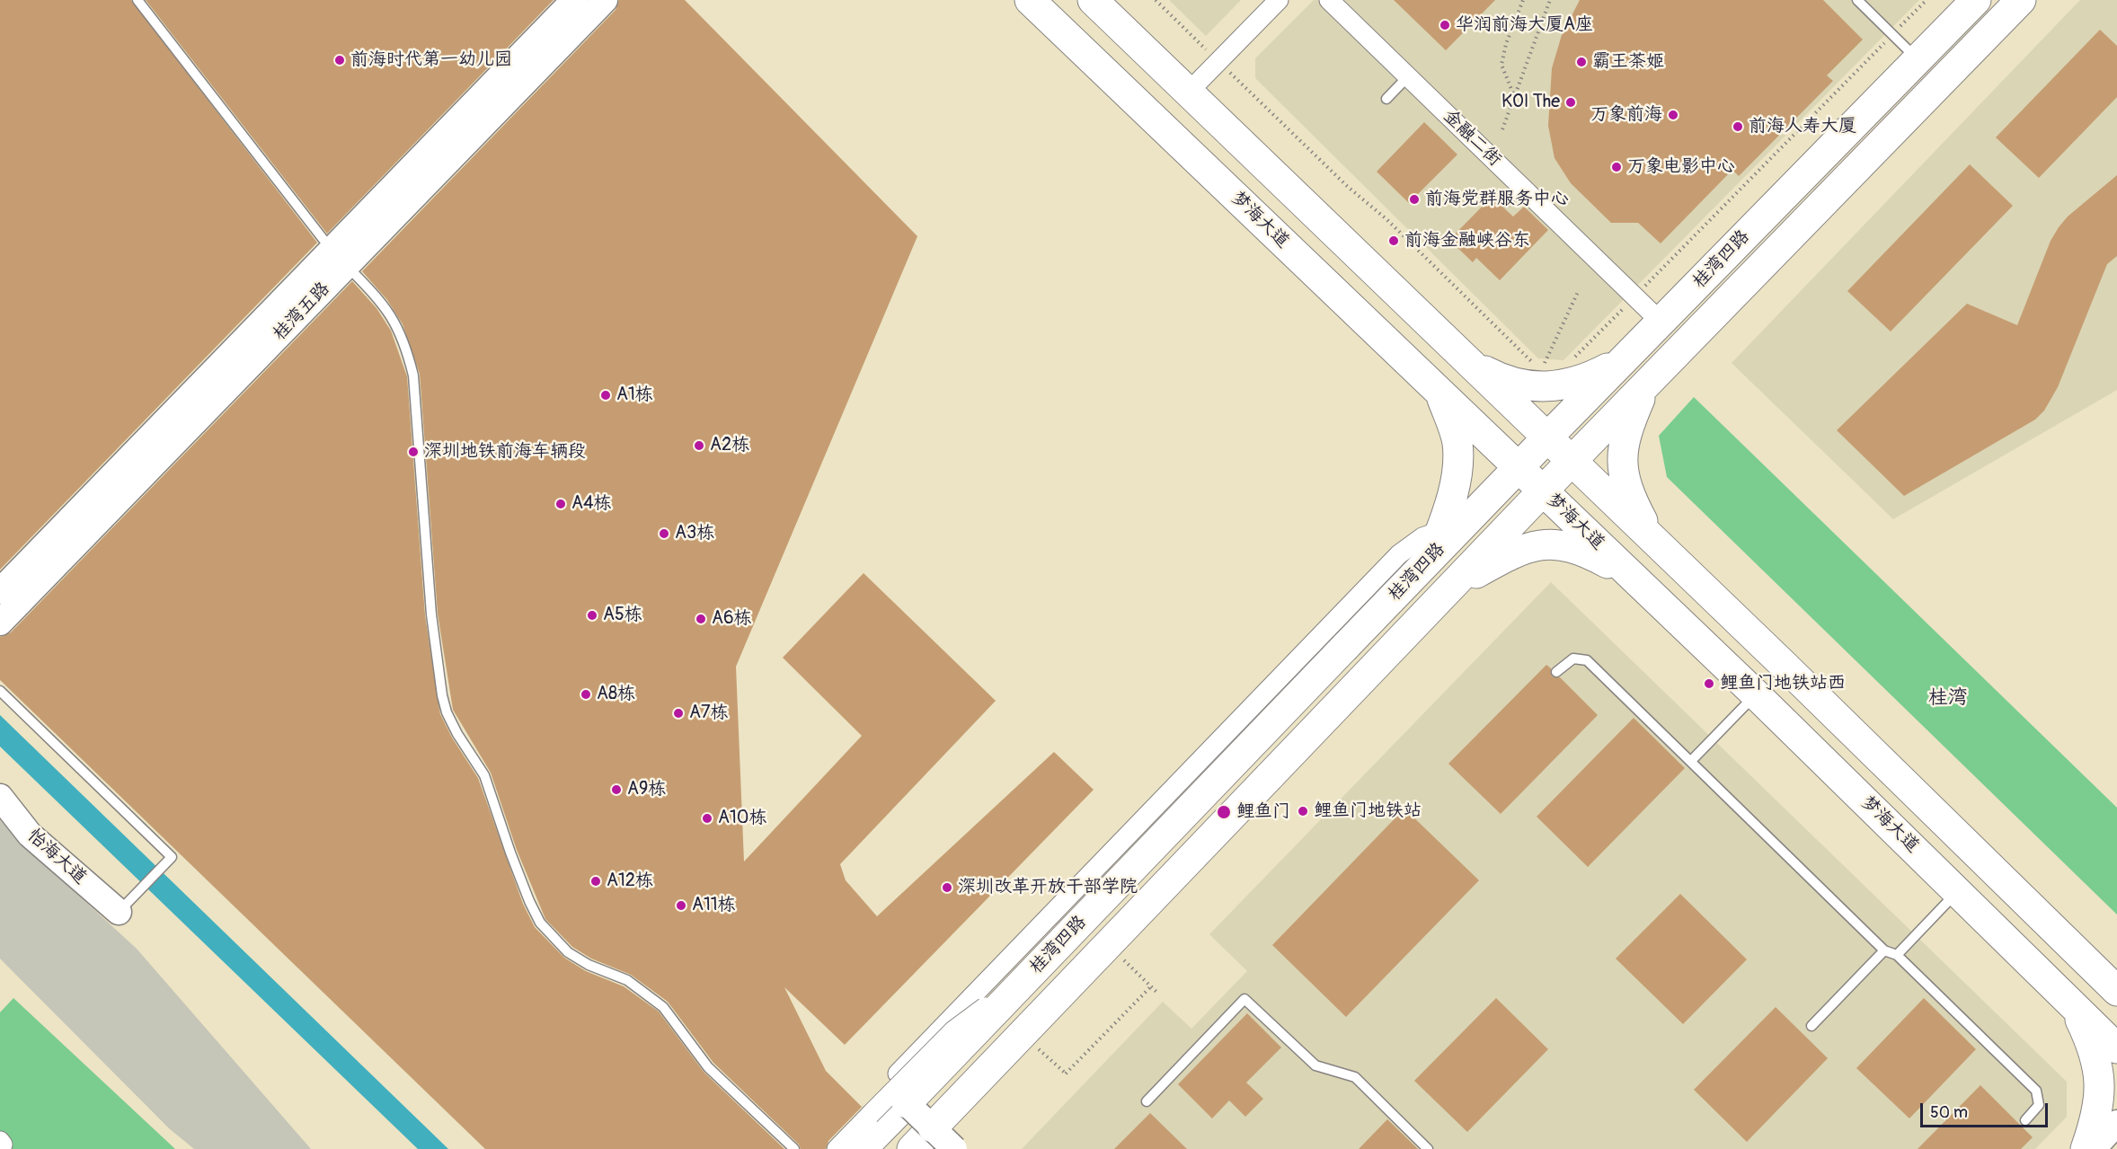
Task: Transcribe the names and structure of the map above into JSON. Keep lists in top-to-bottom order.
{
  "streets": {
    "main road": ["梦海大道", "桂湾四路"],
    "street": ["金融二街", "桂湾五路", "怡海大道"]
  },
  "crossings": [
    ["金融二街", "桂湾四路"],
    ["梦海大道", "桂湾四路"]
  ],
  "districts": ["桂湾"],
  "places": [
    "华润前海大厦A座",
    "前海时代第一幼儿园",
    "霸王茶姬",
    "KOI The",
    "万象前海",
    "前海人寿大厦",
    "万象电影中心",
    "前海党群服务中心",
    "前海金融峡谷东",
    "A1栋",
    "A2栋",
    "深圳地铁前海车辆段",
    "A4栋",
    "A3栋",
    "A5栋",
    "A6栋",
    "鲤鱼门地铁站西",
    "A8栋",
    "A7栋",
    "A9栋",
    "鲤鱼门地铁站",
    "鲤鱼门",
    "A10栋",
    "A12栋",
    "深圳改革开放干部学院",
    "A11栋"
  ],
  "scale_bar": "50 m"
}
